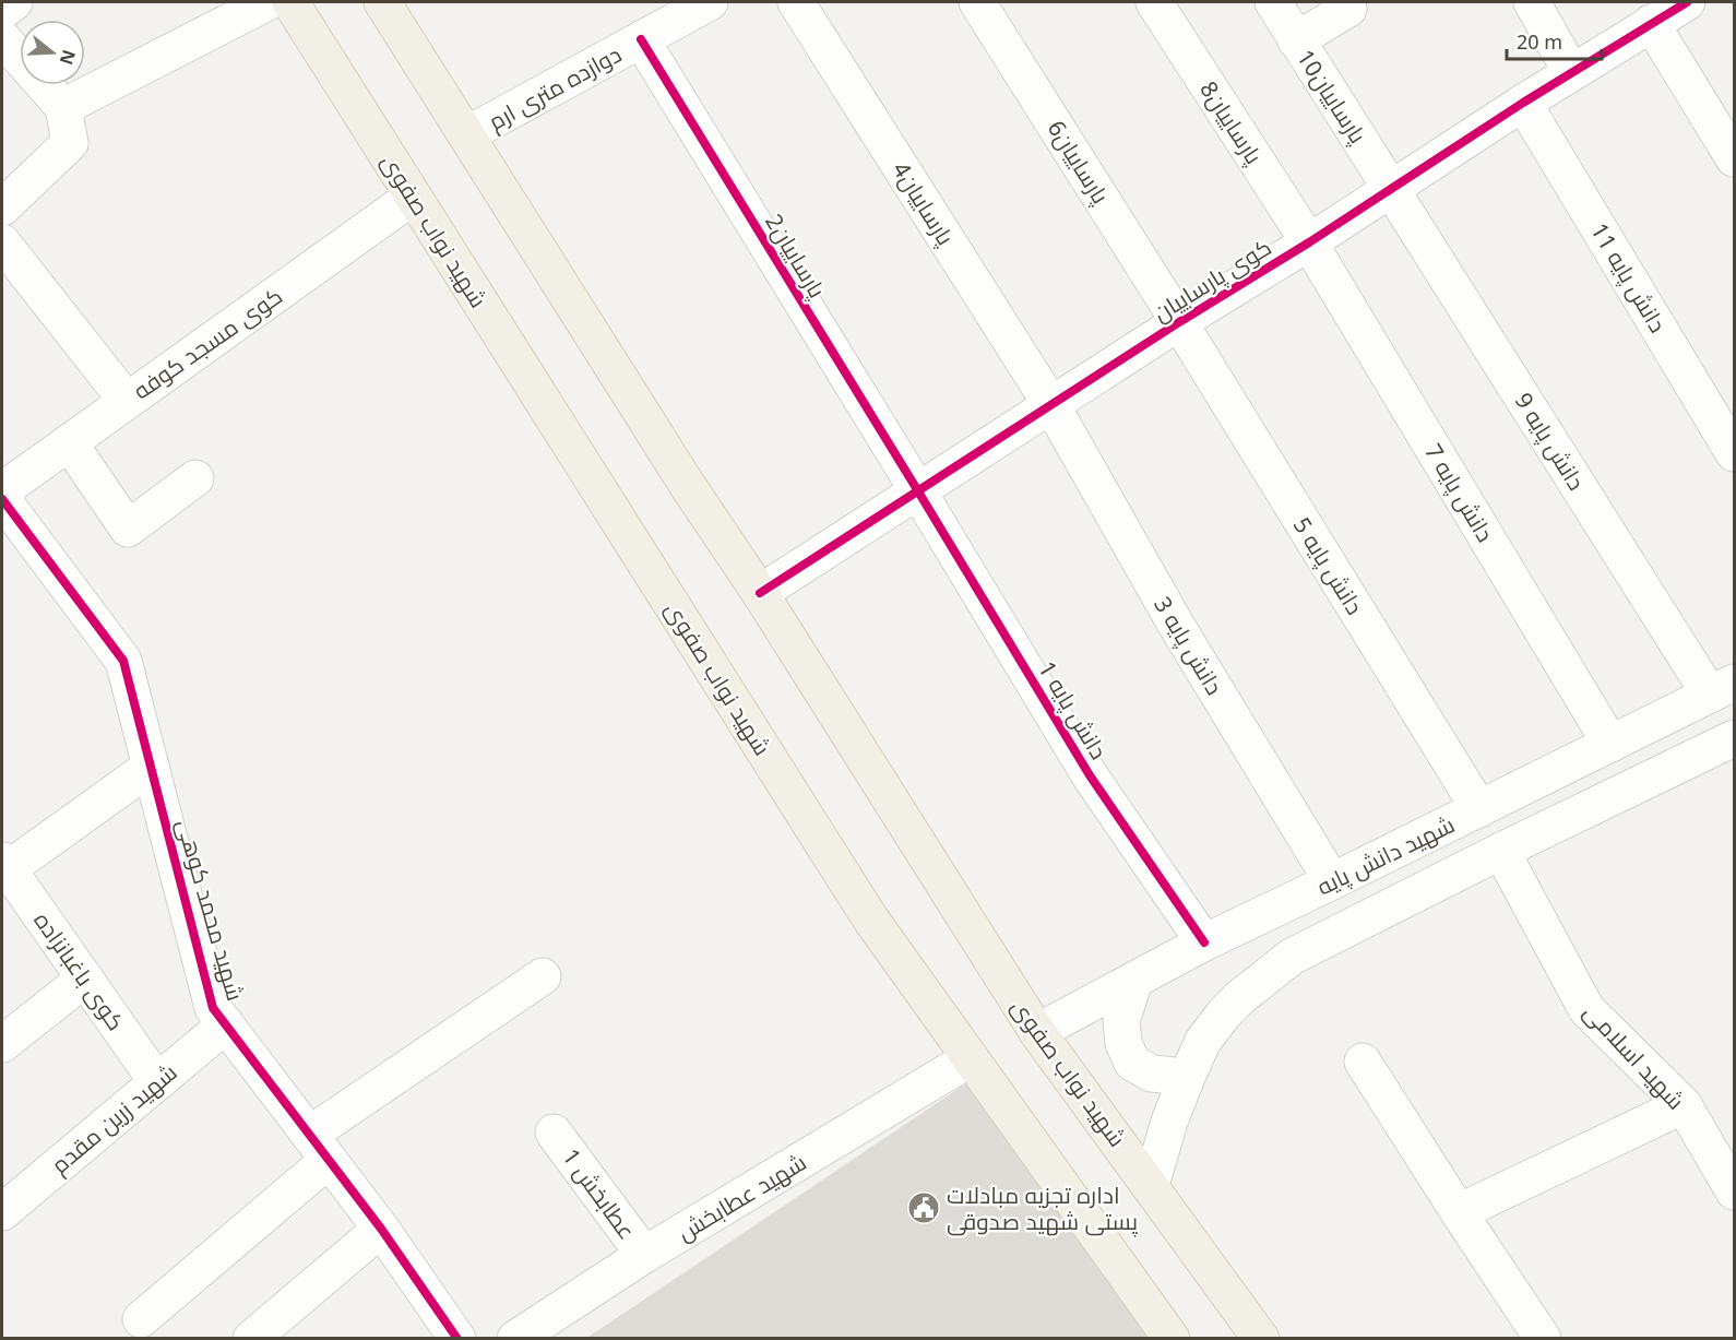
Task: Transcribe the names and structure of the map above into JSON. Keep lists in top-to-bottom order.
{
  "streets": {
    "main road": ["شهید نواب صفوی"],
    "street": [
      "دوازده متری ارم",
      "پارساییان10",
      "پارساییان8",
      "پارساییان6",
      "پارساییان4",
      "پارساییان2",
      "دانش پایه 11",
      "کوی پارساییان",
      "کوی مسجد کوفه",
      "دانش پایه 9",
      "دانش پایه 7",
      "دانش پایه 5",
      "دانش پایه 3",
      "دانش پایه 1",
      "شهید دانش پایه",
      "شهید محمد کوهی",
      "کوی باغبانزاده",
      "شهید اسلامی",
      "شهید زرین مقدم",
      "عطابخش 1",
      "شهید عطابخش"
    ]
  },
  "crossings": [
    ["دوازده متری ارم", "شهید نواب صفوی"],
    ["دوازده متری ارم", "پارساییان2"],
    ["پارساییان10", "کوی پارساییان"],
    ["پارساییان10", "دانش پایه 9"],
    ["پارساییان8", "کوی پارساییان"],
    ["پارساییان8", "دانش پایه 7"],
    ["پارساییان6", "کوی پارساییان"],
    ["پارساییان6", "دانش پایه 5"],
    ["پارساییان4", "کوی پارساییان"],
    ["پارساییان4", "دانش پایه 3"],
    ["شهید نواب صفوی", "کوی پارساییان"],
    ["شهید نواب صفوی", "کوی مسجد کوفه"],
    ["شهید نواب صفوی", "شهید دانش پایه"],
    ["شهید نواب صفوی", "شهید عطابخش"],
    ["پارساییان2", "کوی پارساییان"],
    ["پارساییان2", "دانش پایه 1"],
    ["دانش پایه 11", "کوی پارساییان"],
    ["کوی پارساییان", "دانش پایه 9"],
    ["کوی پارساییان", "دانش پایه 7"],
    ["کوی پارساییان", "دانش پایه 5"],
    ["کوی پارساییان", "دانش پایه 3"],
    ["کوی پارساییان", "دانش پایه 1"],
    ["دانش پایه 9", "شهید دانش پایه"],
    ["دانش پایه 7", "شهید دانش پایه"],
    ["دانش پایه 5", "شهید دانش پایه"],
    ["دانش پایه 3", "شهید دانش پایه"],
    ["دانش پایه 1", "شهید دانش پایه"],
    ["شهید دانش پایه", "شهید اسلامی"],
    ["شهید محمد کوهی", "شهید زرین مقدم"],
    ["کوی باغبانزاده", "شهید زرین مقدم"],
    ["عطابخش 1", "شهید عطابخش"]
  ],
  "places": {
    "public building": ["اداره تجزیه مبادلات پستی شهید صدوقی"]
  },
  "scale_bar": "20 m",
  "north": "right"
}
